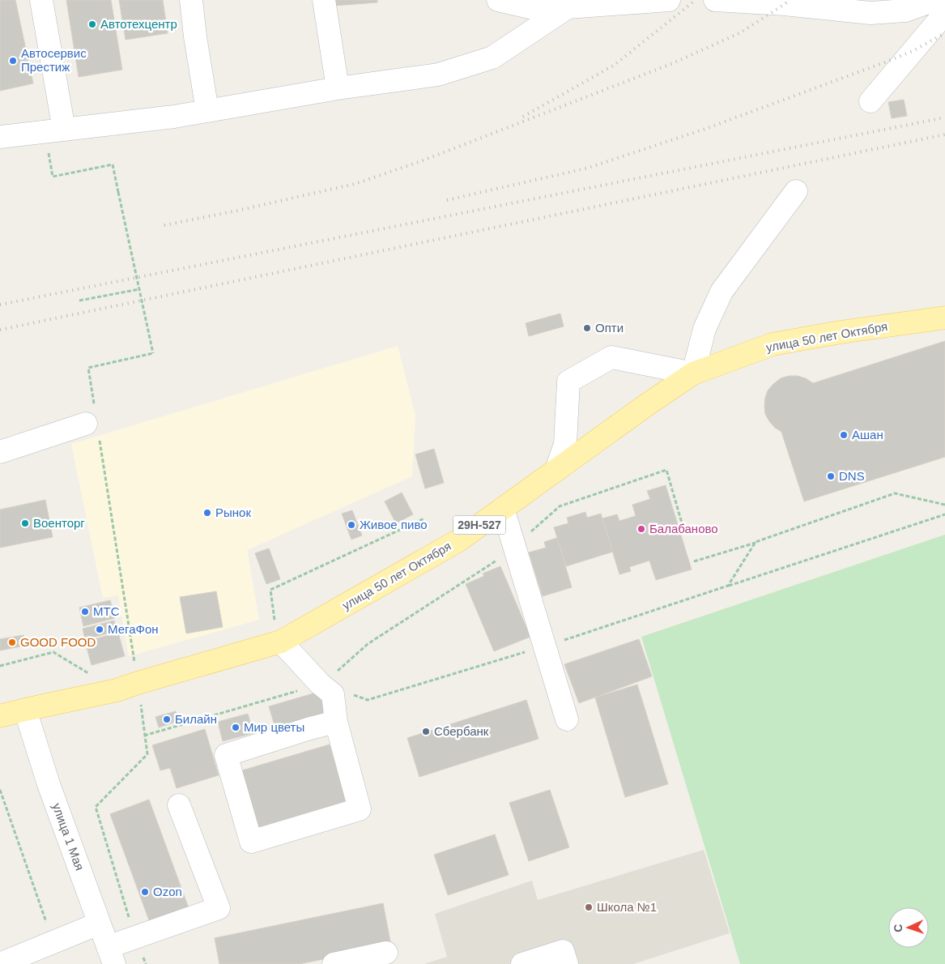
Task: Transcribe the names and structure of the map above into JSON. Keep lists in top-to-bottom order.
{
  "streets": {
    "main road": ["улица 50 лет Октября", "29Н-527"],
    "street": ["улица 1 Мая"]
  },
  "crossings": [
    ["улица 50 лет Октября", "улица 1 Мая"]
  ],
  "places": [
    "Автотехцентр",
    "Автосервис Престиж",
    "Опти",
    "Ашан",
    "DNS",
    "Рынок",
    "Военторг",
    "Живое пиво",
    "Балабаново",
    "МТС",
    "МегаФон",
    "GOOD FOOD",
    "Билайн",
    "Мир цветы",
    "Сбербанк",
    "Ozon",
    "Школа №1"
  ],
  "north": "left"
}
